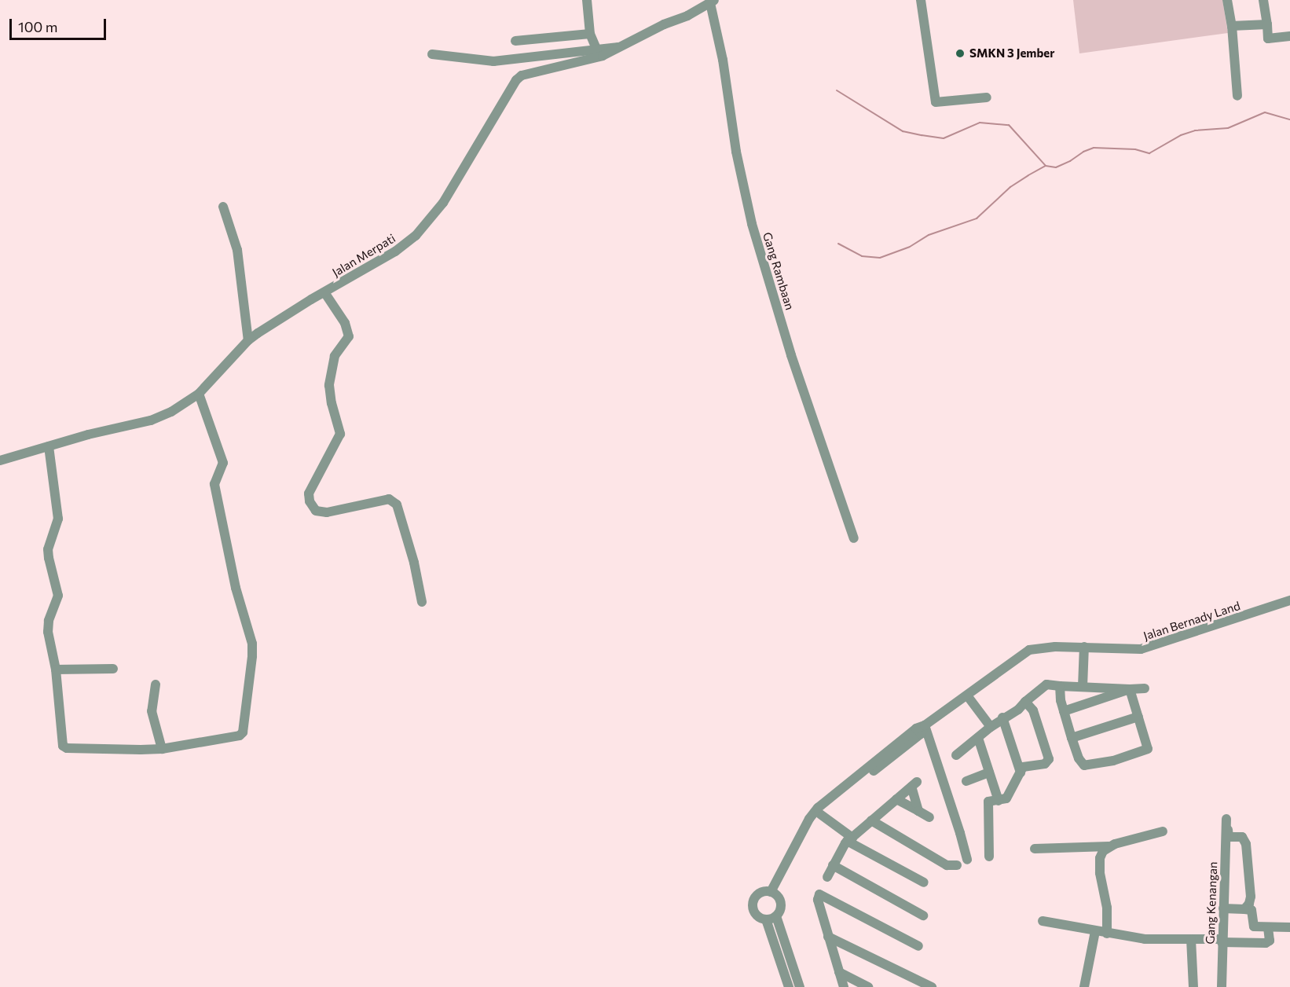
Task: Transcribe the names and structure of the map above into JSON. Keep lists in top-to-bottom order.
{
  "streets": {
    "street": [
      "Jalan Merpati",
      "Gang Rambaan",
      "Jalan Bernady Land",
      "Gang Kenangan"
    ]
  },
  "crossings": [
    ["Jalan Merpati", "Gang Rambaan"]
  ],
  "places": ["SMKN 3 Jember"],
  "scale_bar": "100 m"
}
